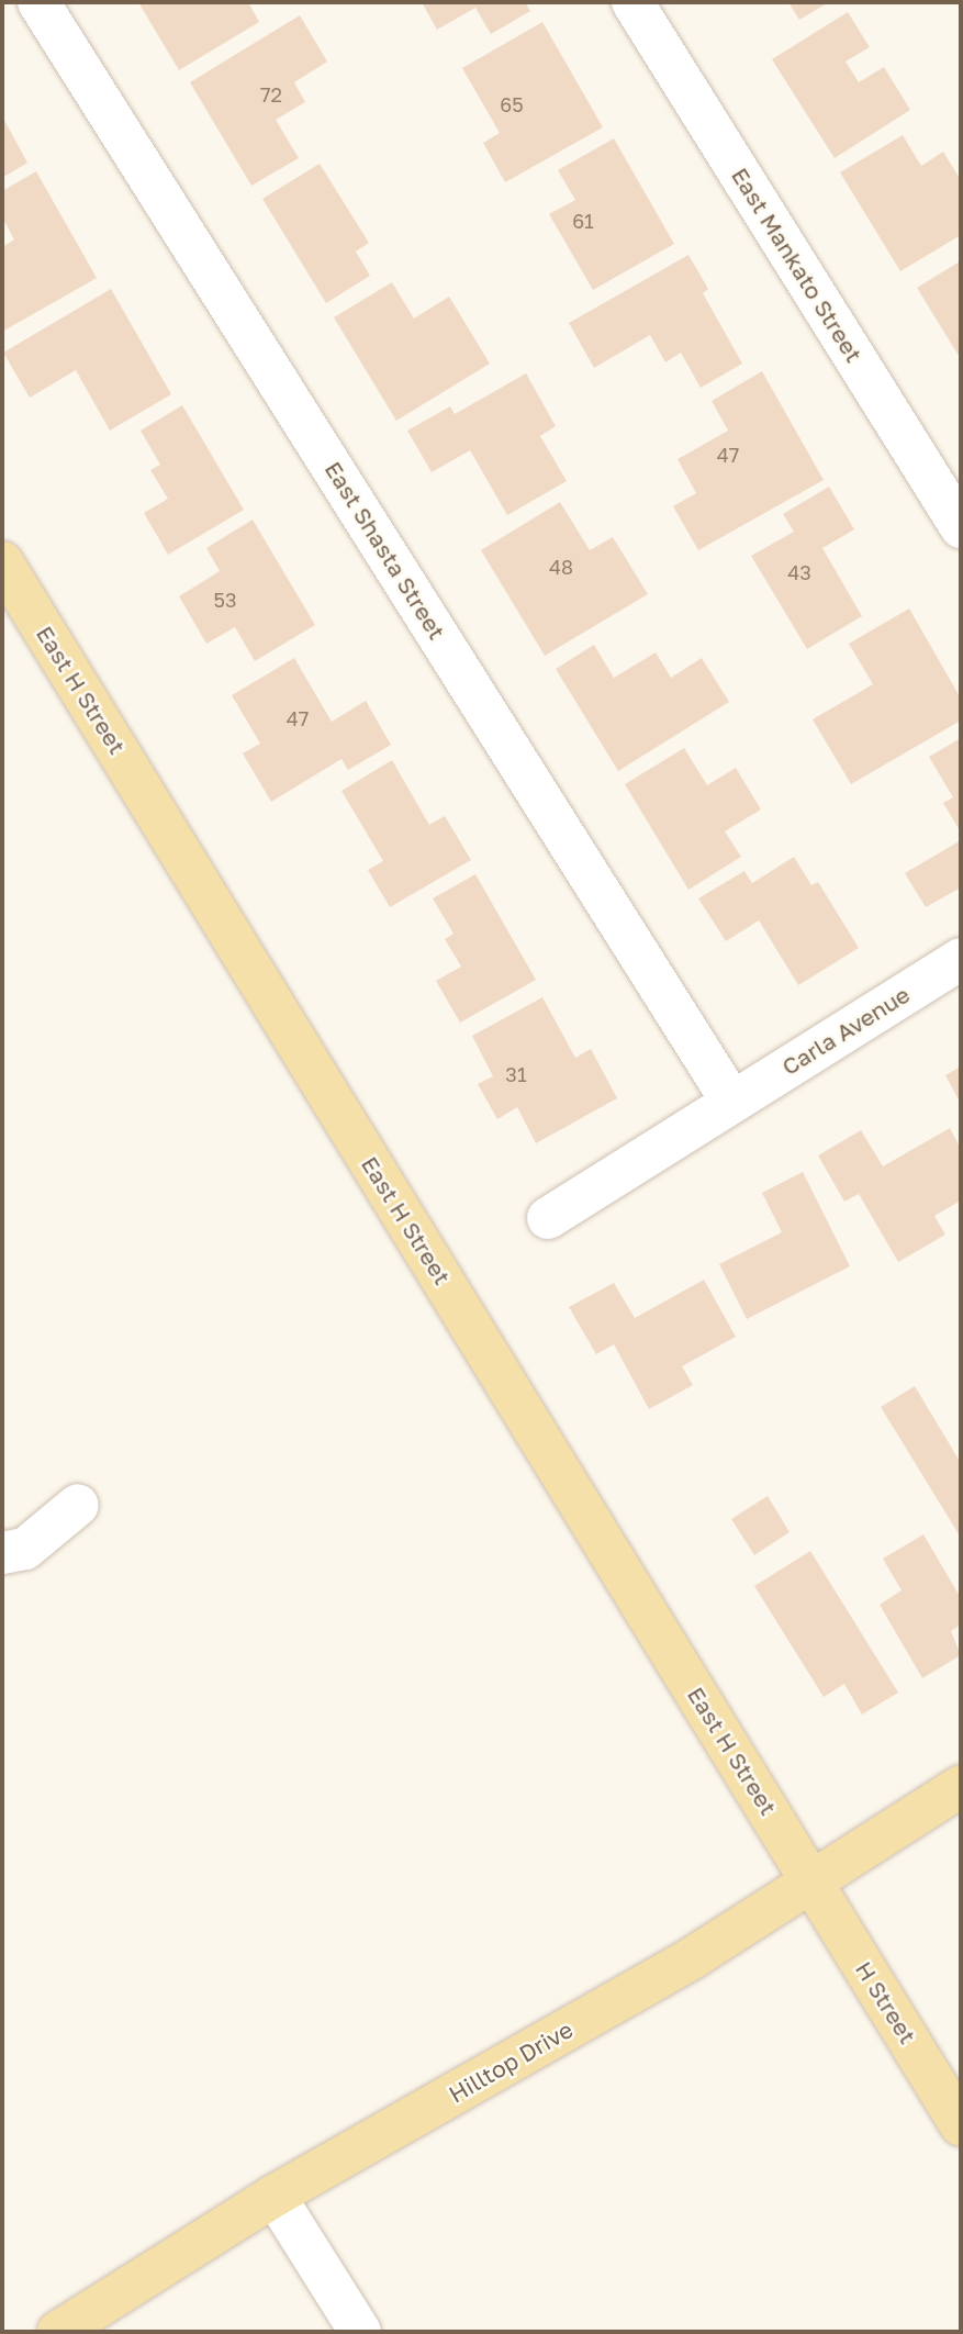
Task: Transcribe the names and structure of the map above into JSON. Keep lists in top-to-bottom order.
{
  "streets": {
    "main road": ["East H Street", "H Street", "Hilltop Drive"],
    "street": ["East Mankato Street", "East Shasta Street", "Carla Avenue"]
  },
  "crossings": [
    ["East Shasta Street", "Carla Avenue"],
    ["East H Street", "H Street"],
    ["East H Street", "Hilltop Drive"],
    ["H Street", "Hilltop Drive"]
  ],
  "house_numbers": [
    "72",
    "65",
    "61",
    "47",
    "48",
    "43",
    "53",
    "47",
    "31"
  ]
}
